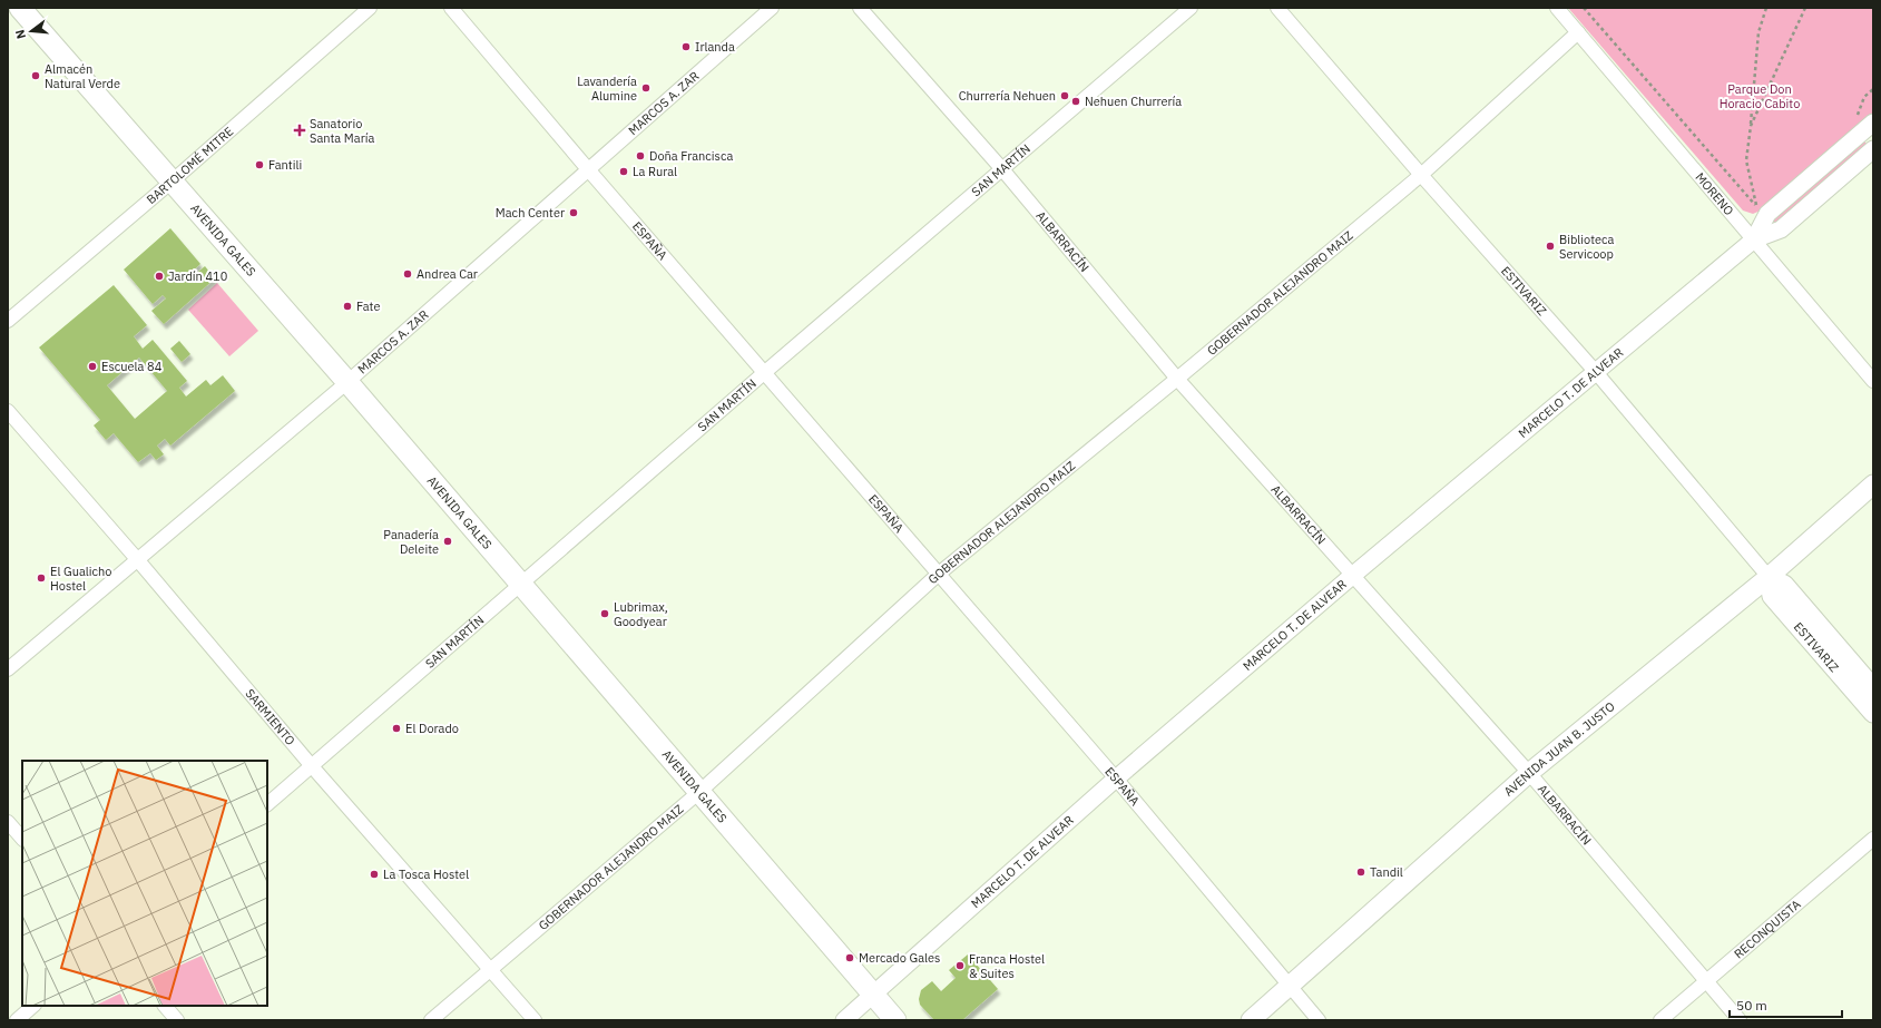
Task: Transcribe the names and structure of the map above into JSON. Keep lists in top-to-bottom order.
{
  "streets": {
    "main road": ["AVENIDA GALES", "ESTIVARIZ", "AVENIDA JUAN B. JUSTO"],
    "street": [
      "MARCOS A. ZAR",
      "BARTOLOMÉ MITRE",
      "SAN MARTÍN",
      "MORENO",
      "ESPAÑA",
      "ALBARRACÍN",
      "GOBERNADOR ALEJANDRO MAIZ",
      "MARCELO T. DE ALVEAR",
      "SARMIENTO",
      "RECONQUISTA"
    ]
  },
  "crossings": [
    ["MARCOS A. ZAR", "AVENIDA GALES"],
    ["MARCOS A. ZAR", "ESPAÑA"],
    ["MARCOS A. ZAR", "SARMIENTO"],
    ["BARTOLOMÉ MITRE", "AVENIDA GALES"],
    ["SAN MARTÍN", "AVENIDA GALES"],
    ["SAN MARTÍN", "ESPAÑA"],
    ["SAN MARTÍN", "ALBARRACÍN"],
    ["SAN MARTÍN", "SARMIENTO"],
    ["MORENO", "GOBERNADOR ALEJANDRO MAIZ"],
    ["MORENO", "MARCELO T. DE ALVEAR"],
    ["AVENIDA GALES", "GOBERNADOR ALEJANDRO MAIZ"],
    ["AVENIDA GALES", "MARCELO T. DE ALVEAR"],
    ["ESPAÑA", "GOBERNADOR ALEJANDRO MAIZ"],
    ["ESPAÑA", "MARCELO T. DE ALVEAR"],
    ["ESPAÑA", "AVENIDA JUAN B. JUSTO"],
    ["ALBARRACÍN", "GOBERNADOR ALEJANDRO MAIZ"],
    ["ALBARRACÍN", "MARCELO T. DE ALVEAR"],
    ["ALBARRACÍN", "AVENIDA JUAN B. JUSTO"],
    ["ALBARRACÍN", "RECONQUISTA"],
    ["ESTIVARIZ", "GOBERNADOR ALEJANDRO MAIZ"],
    ["ESTIVARIZ", "MARCELO T. DE ALVEAR"],
    ["ESTIVARIZ", "AVENIDA JUAN B. JUSTO"],
    ["GOBERNADOR ALEJANDRO MAIZ", "SARMIENTO"]
  ],
  "parks": ["Parque Don Horacio Cabito"],
  "places": {
    "other": [
      "Irlanda",
      "Almacén Natural Verde",
      "Lavandería Alumine",
      "Churrería Nehuen",
      "Nehuen Churrería",
      "Doña Francisca",
      "Fantili",
      "La Rural",
      "Mach Center",
      "Biblioteca Servicoop",
      "Andrea Car",
      "Jardín 410",
      "Fate",
      "Escuela 84",
      "Panadería Deleite",
      "El Gualicho Hostel",
      "Lubrimax, Goodyear",
      "El Dorado",
      "Tandil",
      "La Tosca Hostel",
      "Mercado Gales",
      "Franca Hostel & Suites"
    ],
    "health": ["Sanatorio Santa María"]
  },
  "scale_bar": "50 m",
  "north": "left"
}
